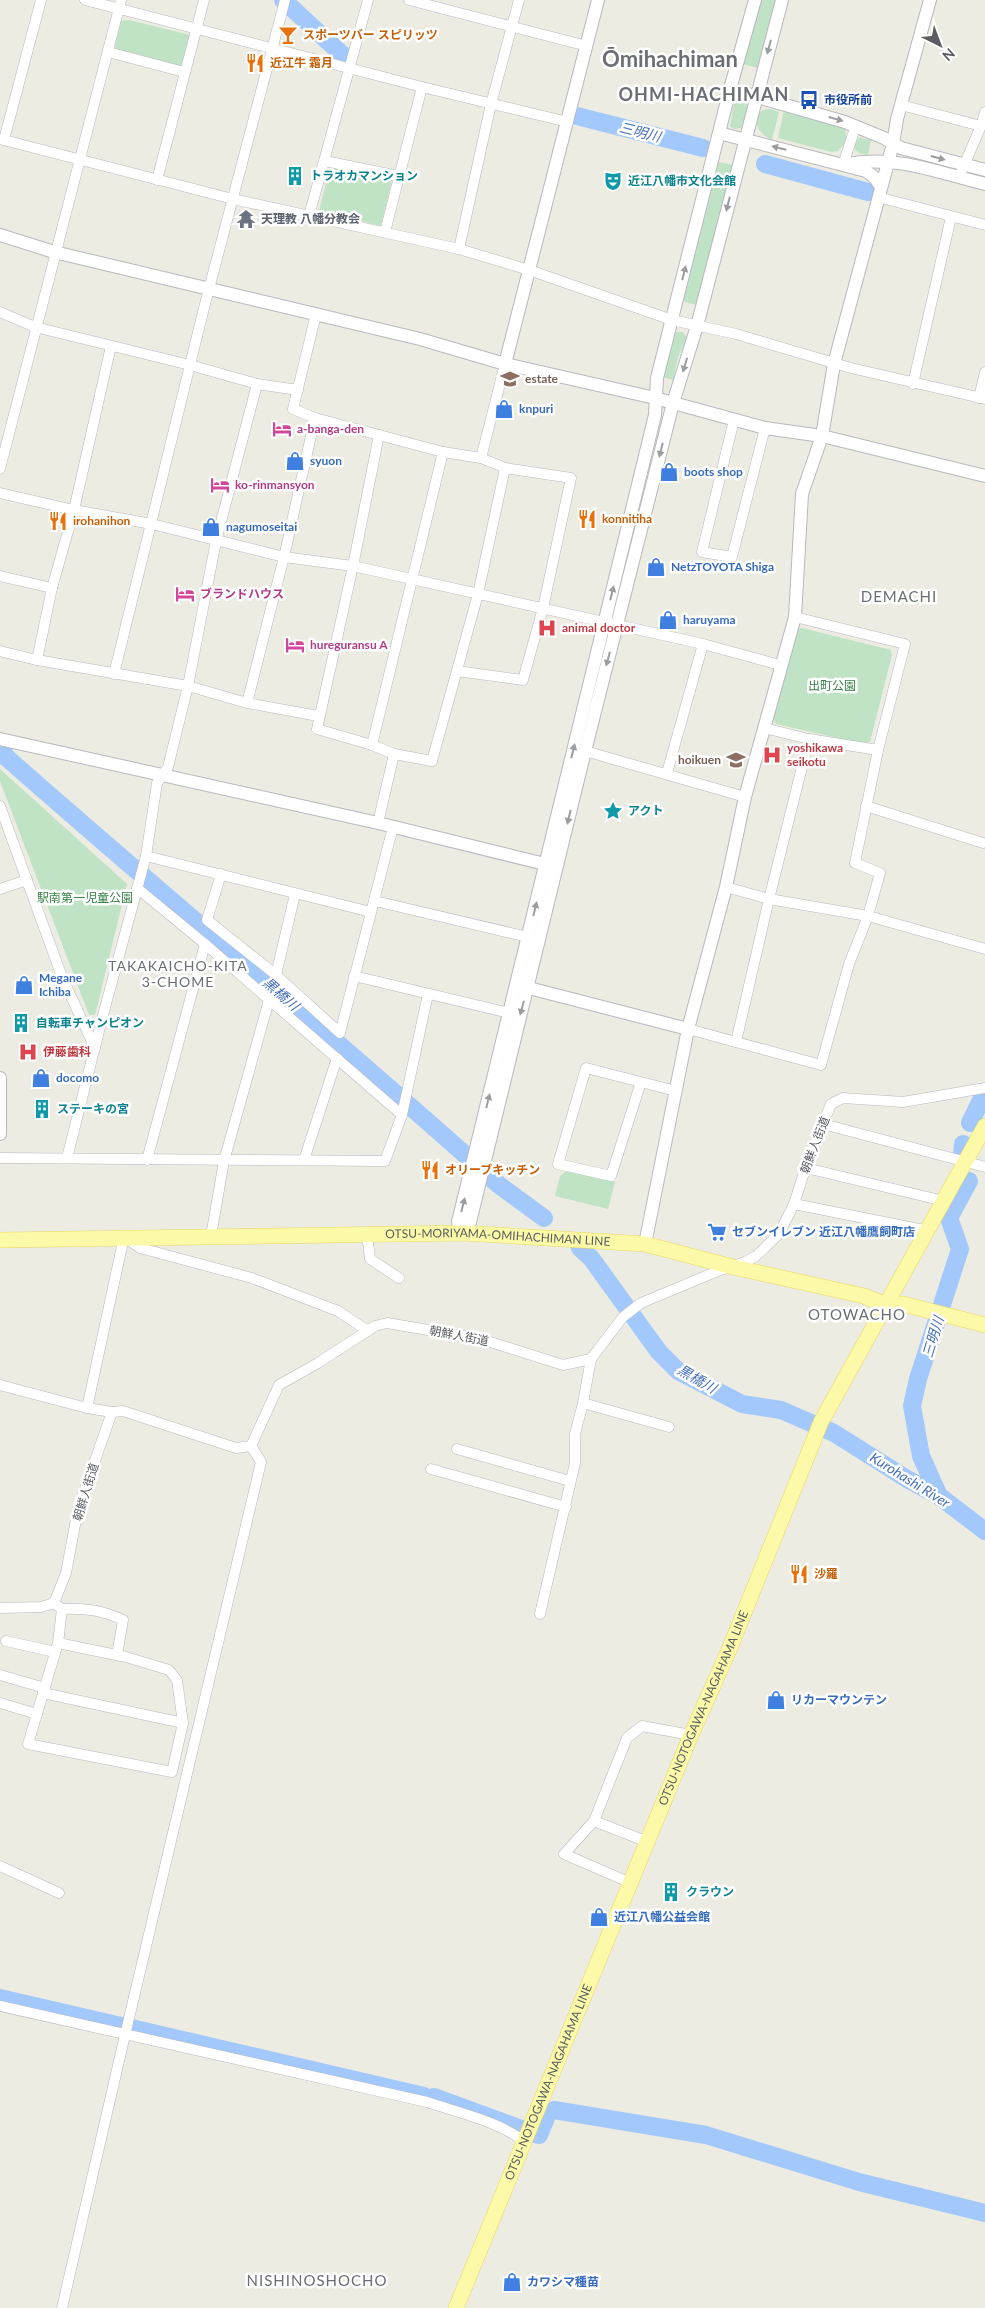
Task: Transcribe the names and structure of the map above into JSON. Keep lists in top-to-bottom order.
{
  "streets": {
    "main road": ["OTSU-MORIYAMA-OMIHACHIMAN LINE", "OTSU-NOTOGAWA-NAGAHAMA LINE"],
    "street": ["朝鮮人街道"]
  },
  "crossings": [
    ["朝鮮人街道", "OTSU-MORIYAMA-OMIHACHIMAN LINE"],
    ["OTSU-MORIYAMA-OMIHACHIMAN LINE", "OTSU-NOTOGAWA-NAGAHAMA LINE"]
  ],
  "districts": [
    "Ōmihachiman",
    "OHMI-HACHIMAN",
    "DEMACHI",
    "TAKAKAICHO-KITA 3-CHOME",
    "OTOWACHO",
    "NISHINOSHOCHO"
  ],
  "water": ["三明川", "黒橋川", "Kurohashi River"],
  "parks": ["出町公園", "駅南第一児童公園"],
  "places": {
    "bar": ["スポーツバー スピリッツ"],
    "restaurant": [
      "近江牛 霜月",
      "konnitiha",
      "irohanihon",
      "オリーブキッチン",
      "沙羅"
    ],
    "bus stop": ["市役所前"],
    "building": [
      "トラオカマンション",
      "自転車チャンピオン",
      "ステーキの宮",
      "クラウン"
    ],
    "theatre": ["近江八幡市文化会館"],
    "temple": ["天理教 八幡分教会"],
    "school or university": ["estate", "hoikuen"],
    "shop": [
      "knpuri",
      "syuon",
      "boots shop",
      "nagumoseitai",
      "NetzTOYOTA Shiga",
      "haruyama",
      "Megane Ichiba",
      "docomo",
      "リカーマウンテン",
      "近江八幡公益会館",
      "カワシマ種苗"
    ],
    "hotel": [
      "a-banga-den",
      "ko-rinmansyon",
      "ブランドハウス",
      "hureguransu A"
    ],
    "hospital": ["animal doctor", "yoshikawa seikotu", "伊藤歯科"],
    "place": ["アクト"],
    "supermarket": ["セブンイレブン 近江八幡鷹飼町店"]
  },
  "north": "bottom right"
}
